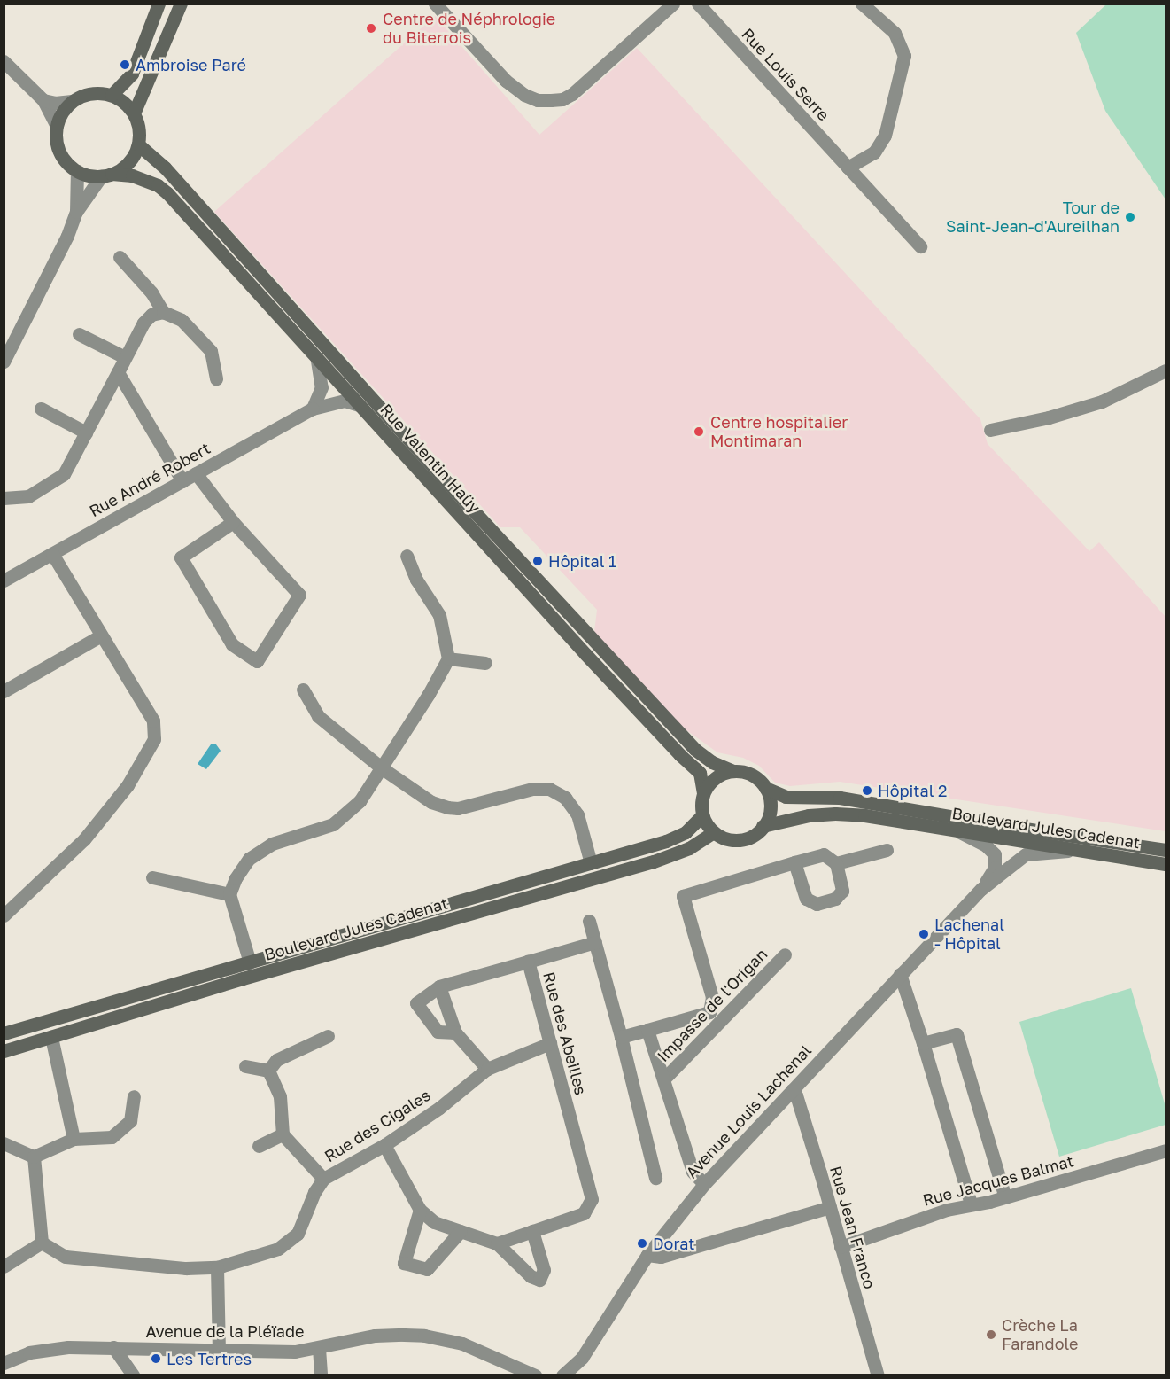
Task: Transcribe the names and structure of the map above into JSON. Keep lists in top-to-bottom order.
{
  "streets": {
    "street": [
      "Rue Louis Serre",
      "Rue Valentin Haüy",
      "Rue André Robert",
      "Boulevard Jules Cadenat",
      "Impasse de l'Origan",
      "Rue des Abeilles",
      "Avenue Louis Lachenal",
      "Rue des Cigales",
      "Rue Jacques Balmat",
      "Rue Jean Franco",
      "Avenue de la Pléïade"
    ]
  },
  "crossings": [
    ["Rue Valentin Haüy", "Rue André Robert"],
    ["Rue Valentin Haüy", "Boulevard Jules Cadenat"],
    ["Boulevard Jules Cadenat", "Avenue Louis Lachenal"],
    ["Rue des Abeilles", "Rue des Cigales"],
    ["Avenue Louis Lachenal", "Rue Jean Franco"],
    ["Rue Jacques Balmat", "Rue Jean Franco"]
  ],
  "places": [
    "Centre de Néphrologie du Biterrois",
    "Ambroise Paré",
    "Tour de Saint-Jean-d'Aureilhan",
    "Centre hospitalier Montimaran",
    "Hôpital 1",
    "Hôpital 2",
    "Lachenal - Hôpital",
    "Dorat",
    "Crèche La Farandole",
    "Les Tertres"
  ]
}
